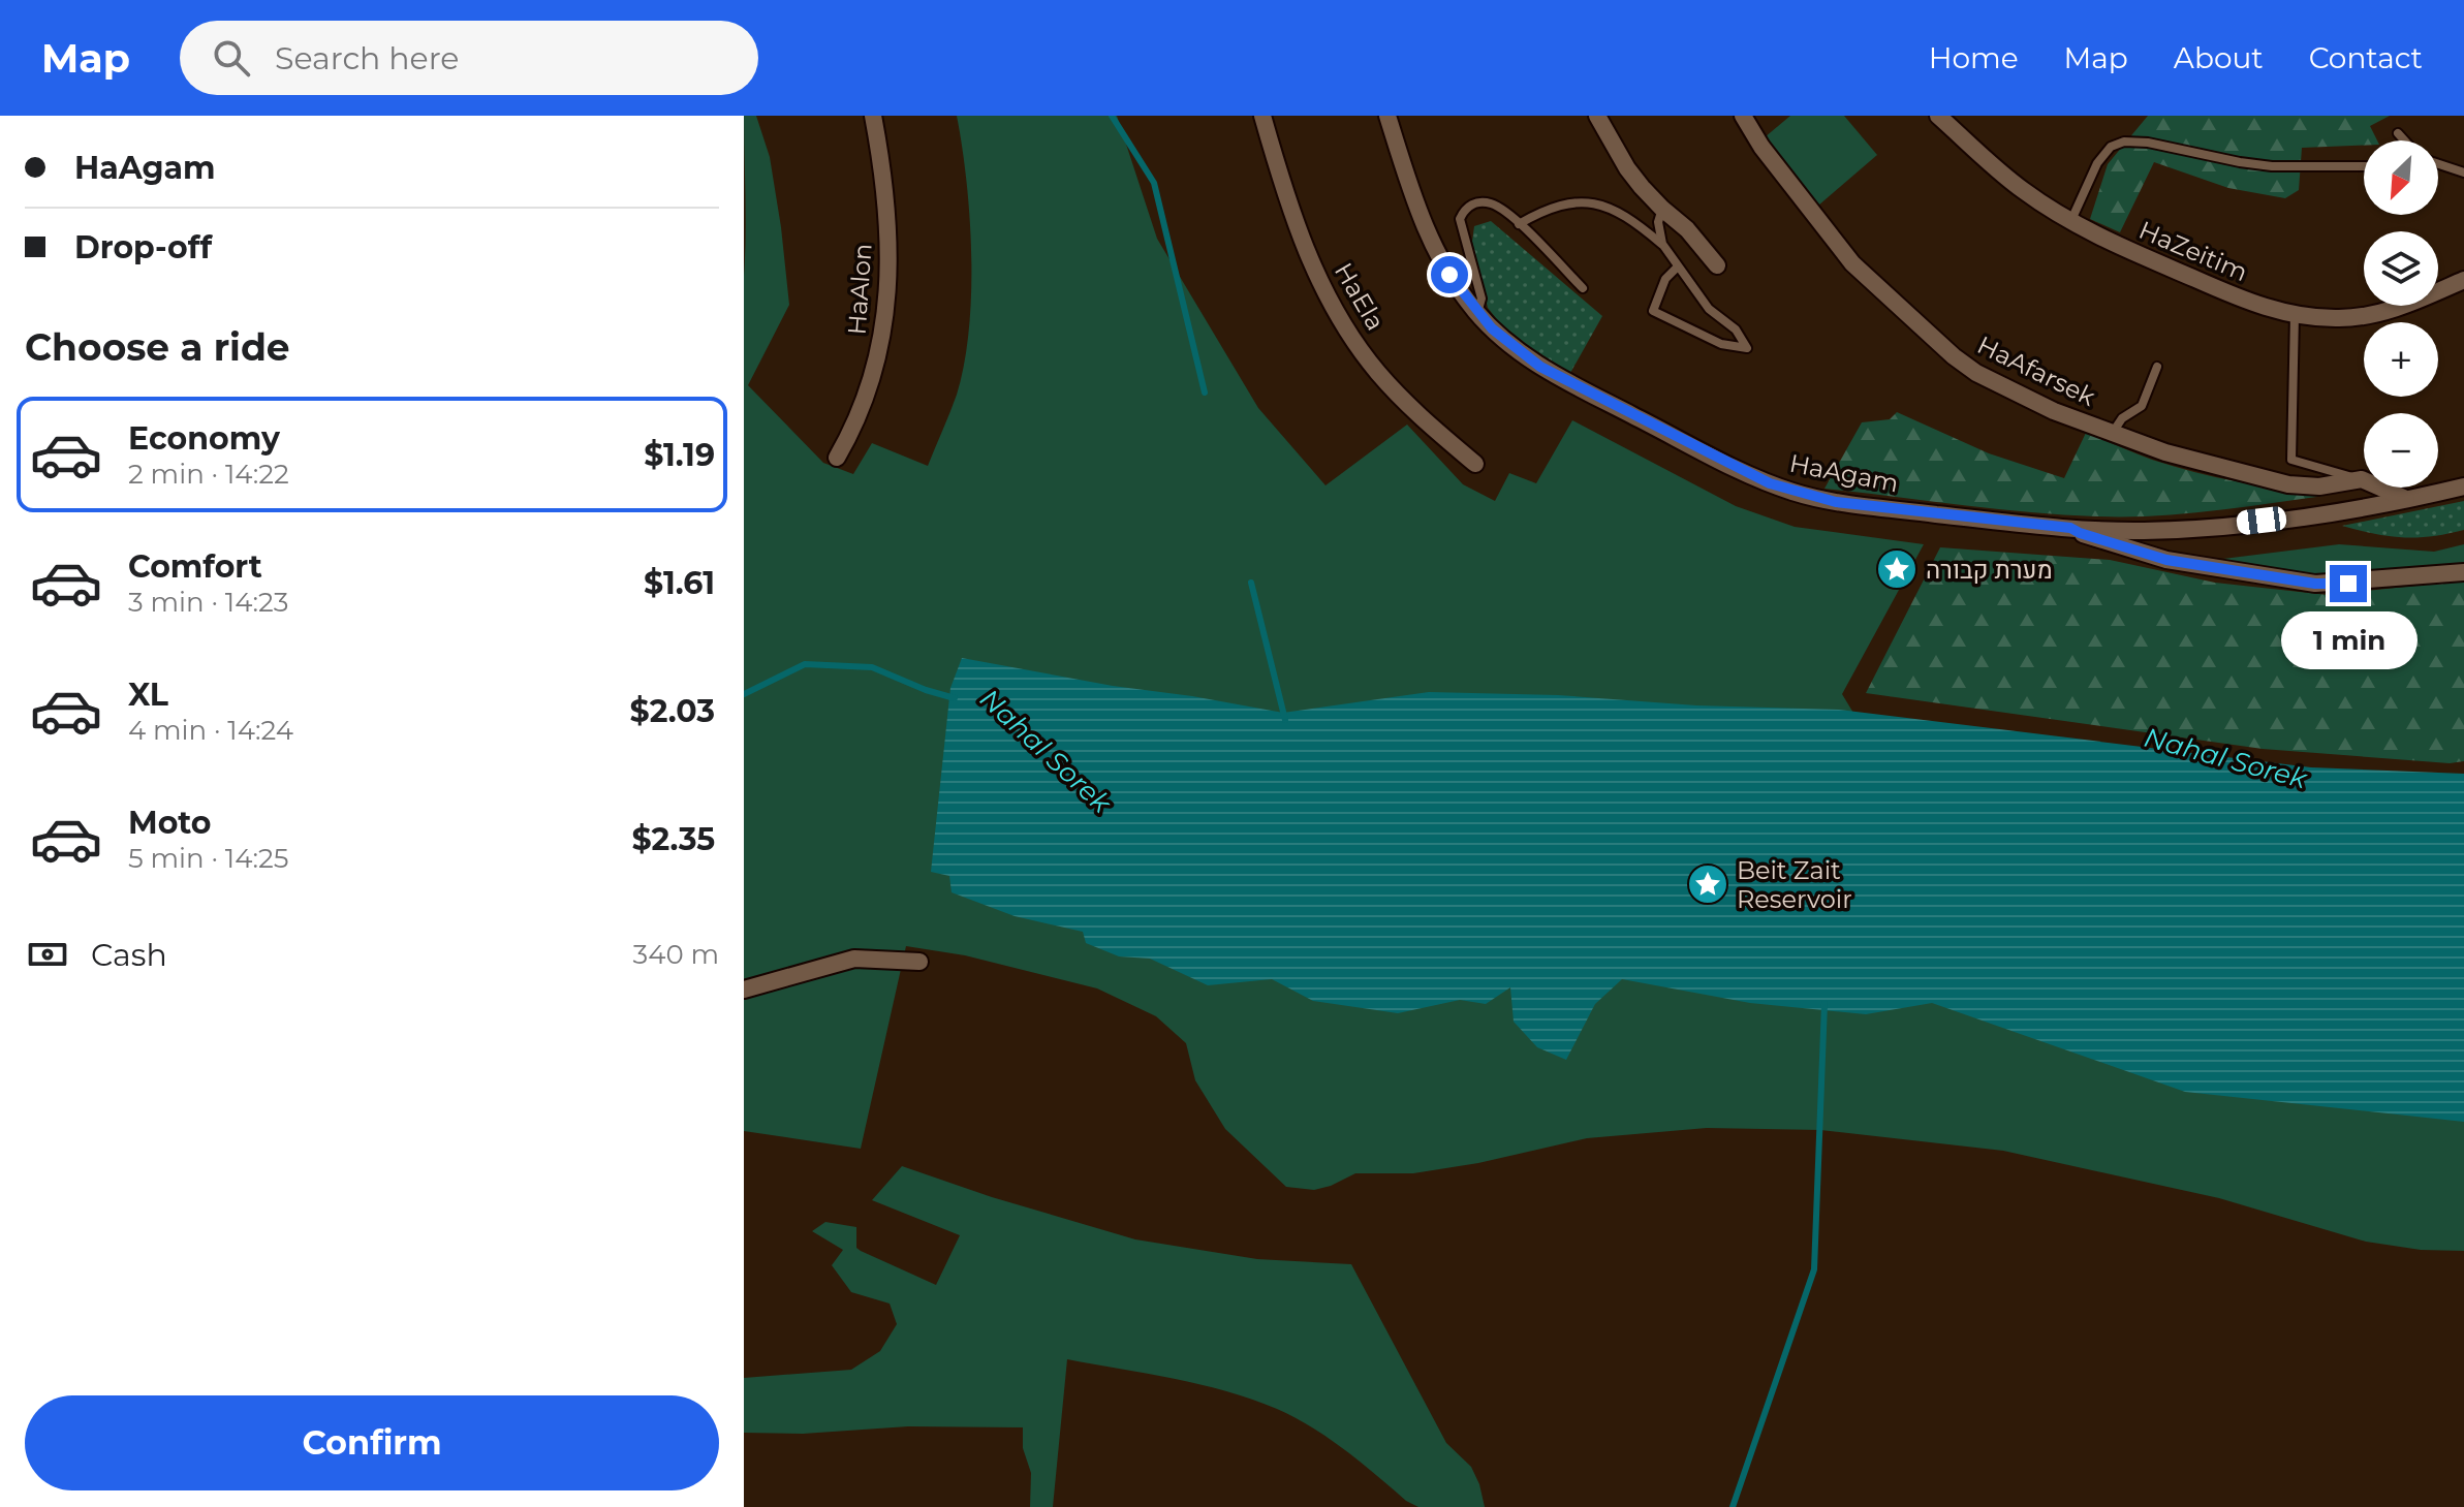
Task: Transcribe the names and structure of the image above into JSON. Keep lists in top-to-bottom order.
{
  "streets": {
    "street": [
      "HaZeitim",
      "HaAlon",
      "HaEla",
      "HaAfarsek",
      "HaAgam"
    ]
  },
  "water": ["Nahal Sorek"],
  "places": {
    "place": ["מערת קבורה", "Beit Zait Reservoir"]
  },
  "north": "bottom left",
  "page": {
    "header": "Map",
    "search": "Search here",
    "nav": [
      "Home",
      "Map",
      "About",
      "Contact"
    ],
    "banner": ["HaAgam", "Drop-off"],
    "map_buttons": ["+", "−"],
    "heading": "Choose a ride",
    "list": [
      {
        "name": "Economy",
        "note": "2 min · 14:22",
        "value": "$1.19"
      },
      {
        "name": "Comfort",
        "note": "3 min · 14:23",
        "value": "$1.61"
      },
      {
        "name": "XL",
        "note": "4 min · 14:24",
        "value": "$2.03"
      },
      {
        "name": "Moto",
        "note": "5 min · 14:25",
        "value": "$2.35"
      }
    ],
    "bubble": "1 min",
    "pay": ["Cash", "340 m"],
    "buttons": "Confirm"
  }
}
